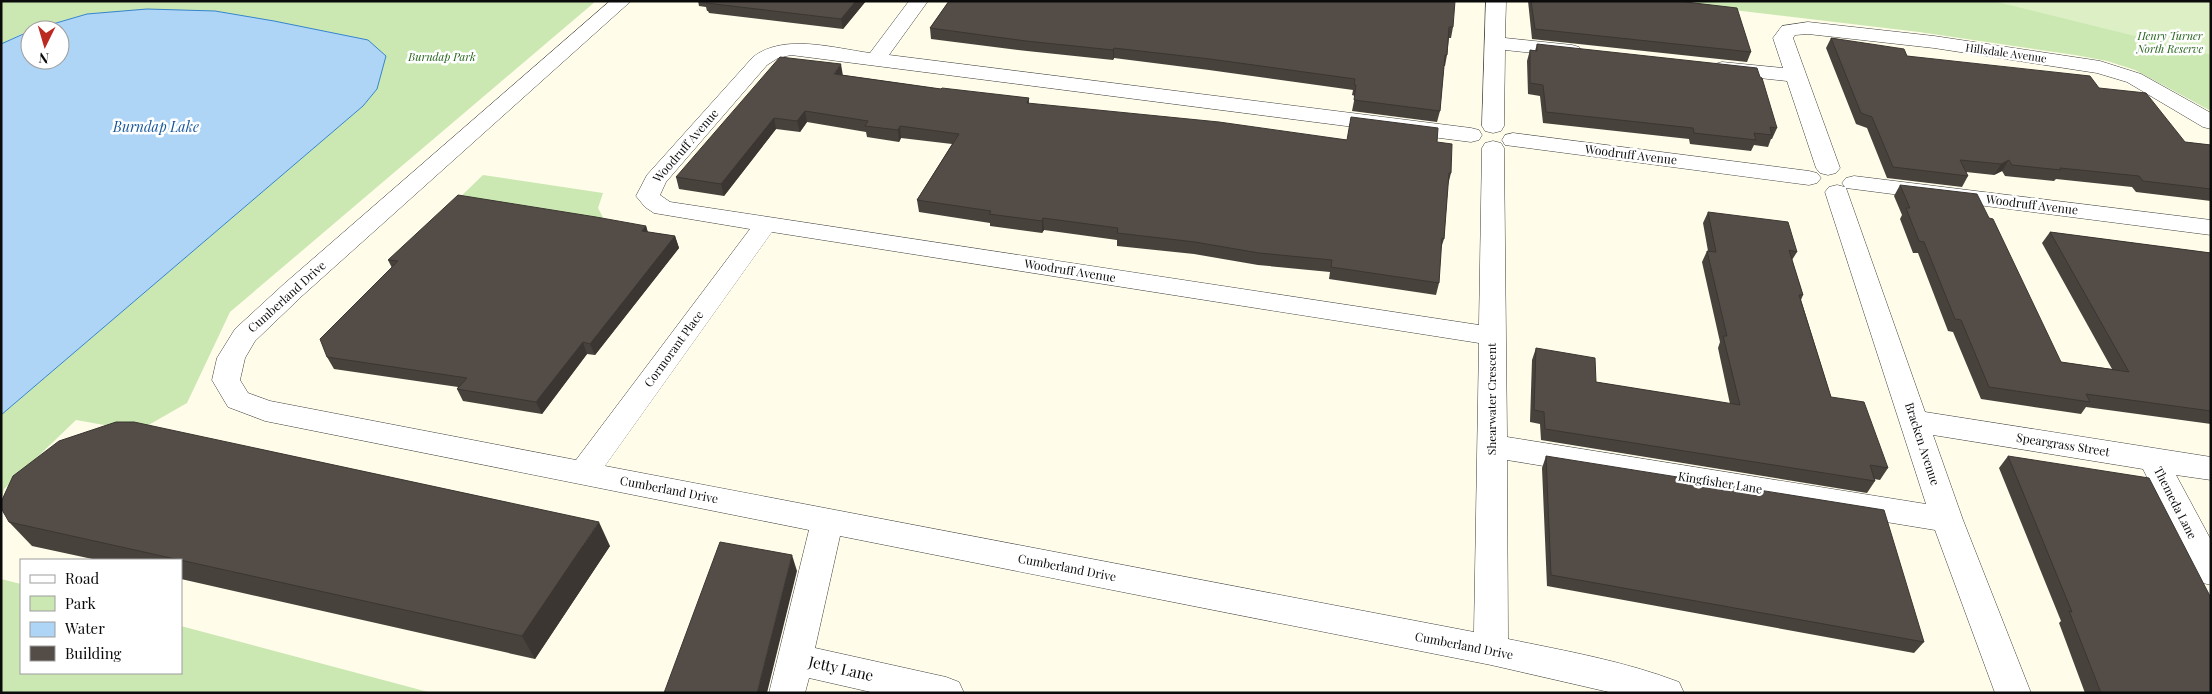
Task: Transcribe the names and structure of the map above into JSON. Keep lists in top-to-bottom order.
{
  "streets": {
    "street": [
      "Hillsdale Avenue",
      "Woodruff Avenue",
      "Cumberland Drive",
      "Cormorant Place",
      "Shearwater Crescent",
      "Bracken Avenue",
      "Speargrass Street",
      "Kingfisher Lane",
      "Themeda Lane",
      "Jetty Lane"
    ]
  },
  "crossings": [
    ["Hillsdale Avenue", "Bracken Avenue"],
    ["Woodruff Avenue", "Cormorant Place"],
    ["Woodruff Avenue", "Shearwater Crescent"],
    ["Woodruff Avenue", "Bracken Avenue"],
    ["Cumberland Drive", "Cormorant Place"],
    ["Cumberland Drive", "Shearwater Crescent"],
    ["Cumberland Drive", "Jetty Lane"],
    ["Shearwater Crescent", "Kingfisher Lane"],
    ["Bracken Avenue", "Speargrass Street"],
    ["Bracken Avenue", "Kingfisher Lane"],
    ["Speargrass Street", "Themeda Lane"]
  ],
  "water": ["Burndap Lake"],
  "parks": ["Henry Turner North Reserve", "Burndap Park"],
  "legend": [
    "Road",
    "Park",
    "Water",
    "Building"
  ],
  "north": "bottom"
}
